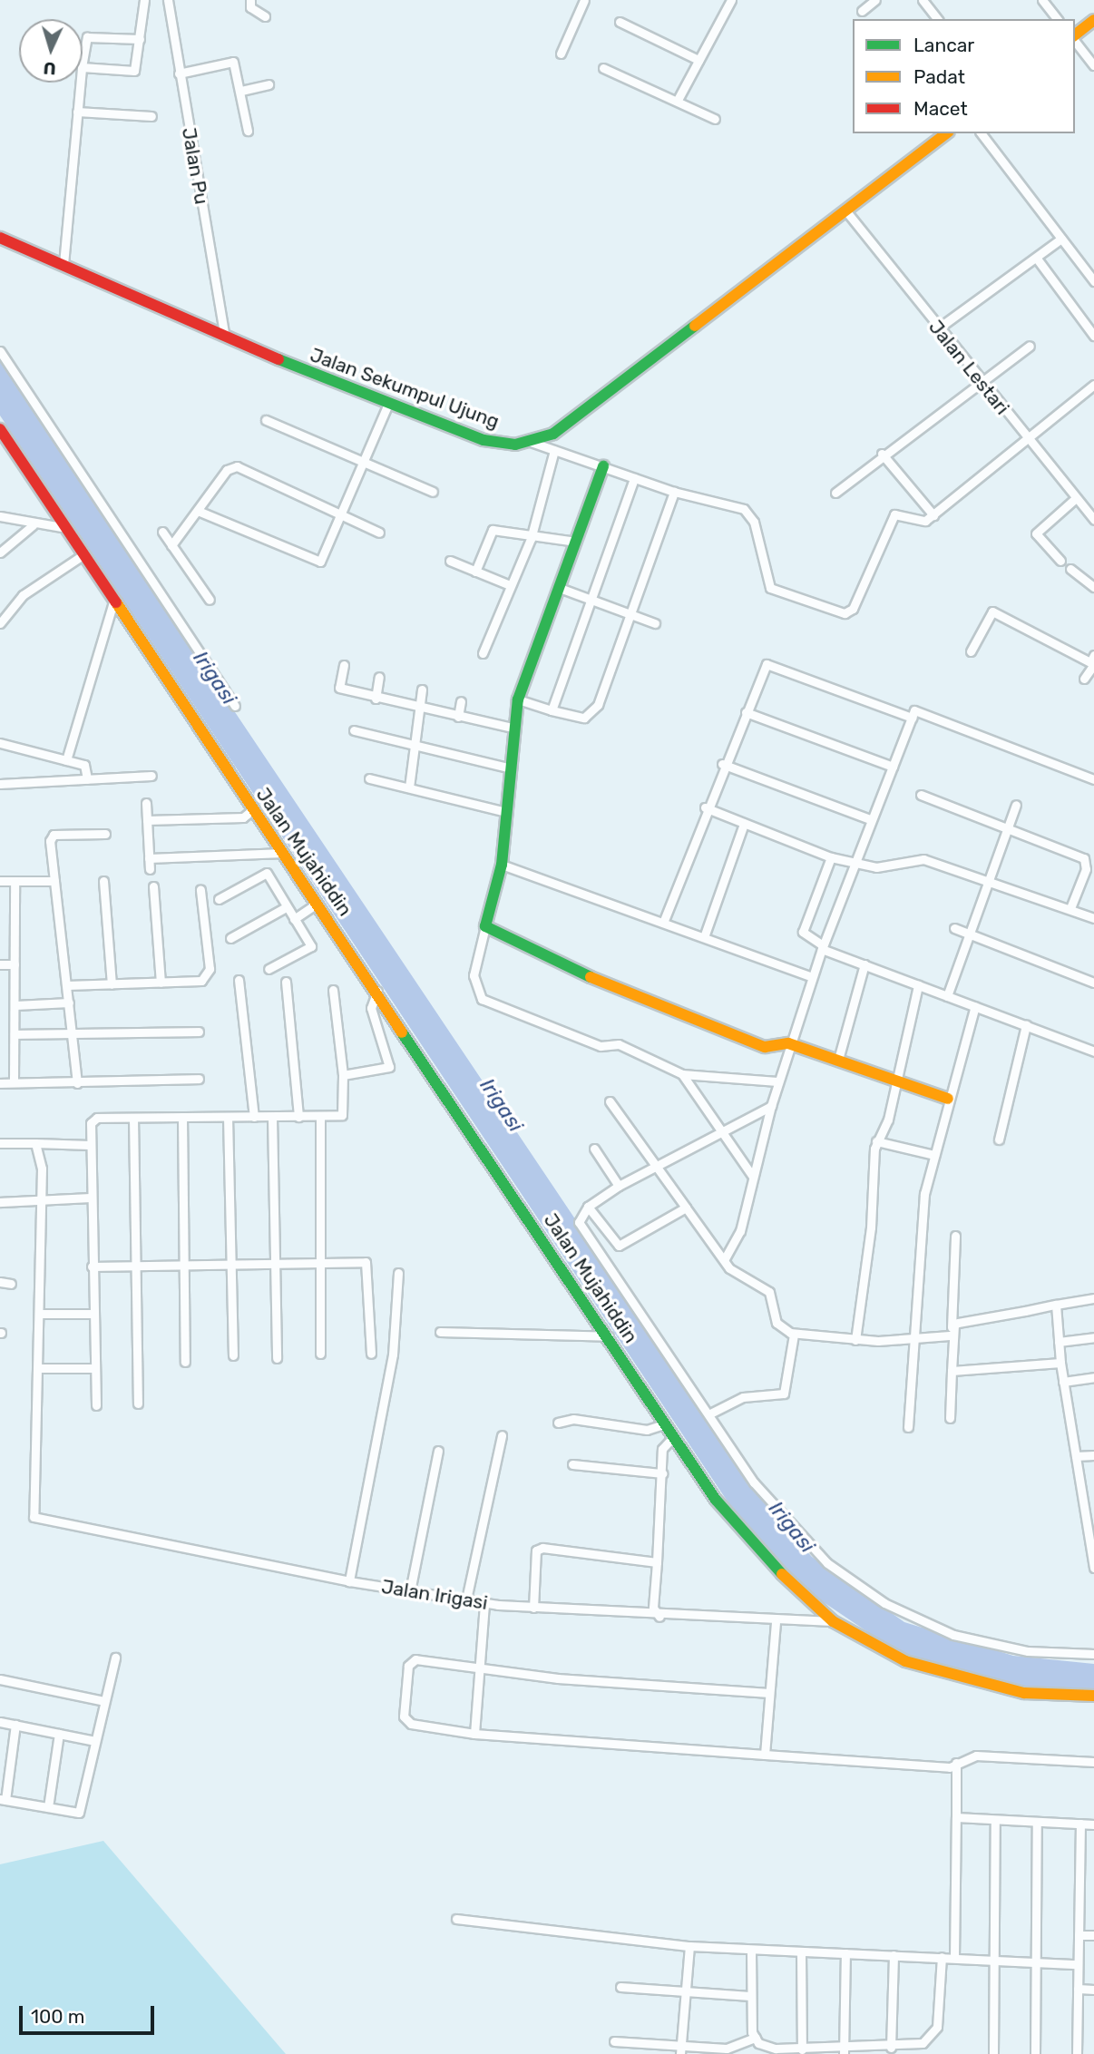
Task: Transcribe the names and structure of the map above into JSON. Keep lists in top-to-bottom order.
{
  "streets": {
    "street": [
      "Jalan Pu",
      "Jalan Lestari",
      "Jalan Sekumpul Ujung",
      "Jalan Mujahiddin",
      "Jalan Irigasi"
    ]
  },
  "crossings": [
    ["Jalan Pu", "Jalan Sekumpul Ujung"],
    ["Jalan Lestari", "Jalan Sekumpul Ujung"],
    ["Jalan Mujahiddin", "Jalan Irigasi"]
  ],
  "water": ["Irigasi"],
  "legend": ["Lancar", "Padat", "Macet"],
  "scale_bar": "100 m",
  "north": "bottom"
}
